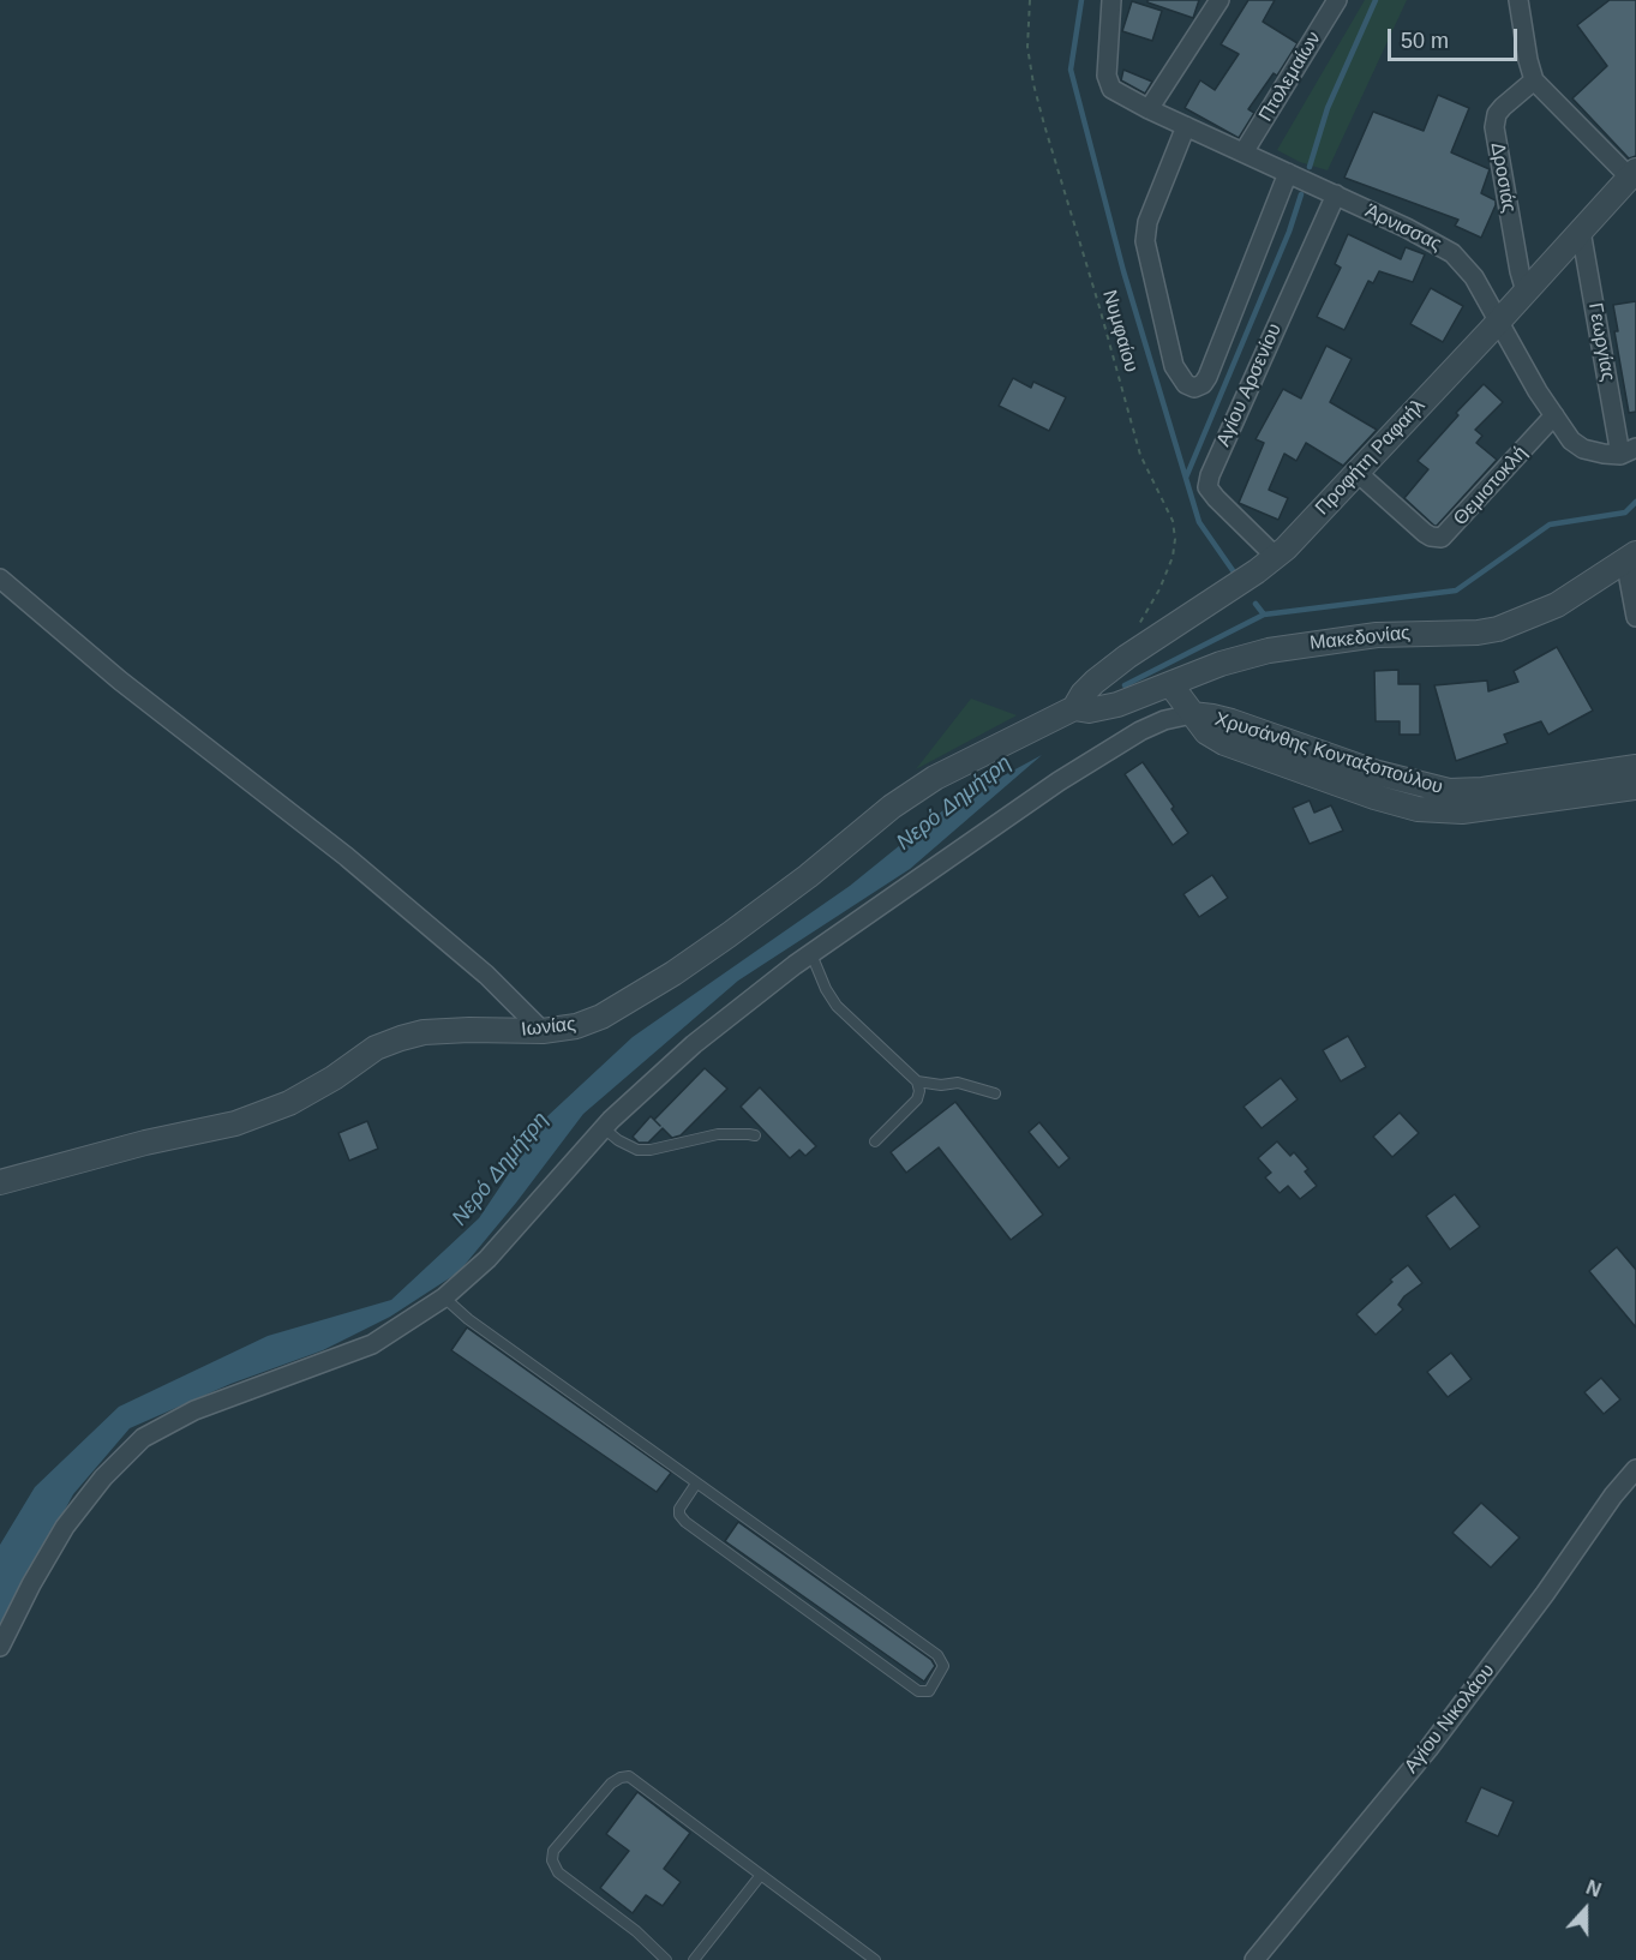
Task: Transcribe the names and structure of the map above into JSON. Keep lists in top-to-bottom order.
{
  "streets": {
    "street": [
      "Πτολεμαίων",
      "Δροσιάς",
      "Άρνισσας",
      "Γεωργίας",
      "Αγίου Αρσενίου",
      "Προφήτη Ραφαήλ",
      "Θεμιστοκλή",
      "Μακεδονίας",
      "Χρυσάνθης Κονταξοπούλου",
      "Ιωνίας",
      "Αγίου Νικολάου"
    ],
    "path": ["Νυμφαίου"]
  },
  "crossings": [
    ["Πτολεμαίων", "Άρνισσας"],
    ["Δροσιάς", "Προφήτη Ραφαήλ"],
    ["Άρνισσας", "Γεωργίας"],
    ["Άρνισσας", "Αγίου Αρσενίου"],
    ["Άρνισσας", "Προφήτη Ραφαήλ"],
    ["Άρνισσας", "Θεμιστοκλή"],
    ["Γεωργίας", "Προφήτη Ραφαήλ"],
    ["Αγίου Αρσενίου", "Προφήτη Ραφαήλ"],
    ["Προφήτη Ραφαήλ", "Θεμιστοκλή"],
    ["Προφήτη Ραφαήλ", "Μακεδονίας"],
    ["Προφήτη Ραφαήλ", "Ιωνίας"],
    ["Μακεδονίας", "Χρυσάνθης Κονταξοπούλου"],
    ["Μακεδονίας", "Ιωνίας"]
  ],
  "water": ["Νερό Δημήτρη"],
  "scale_bar": "50 m",
  "north": "top"
}
